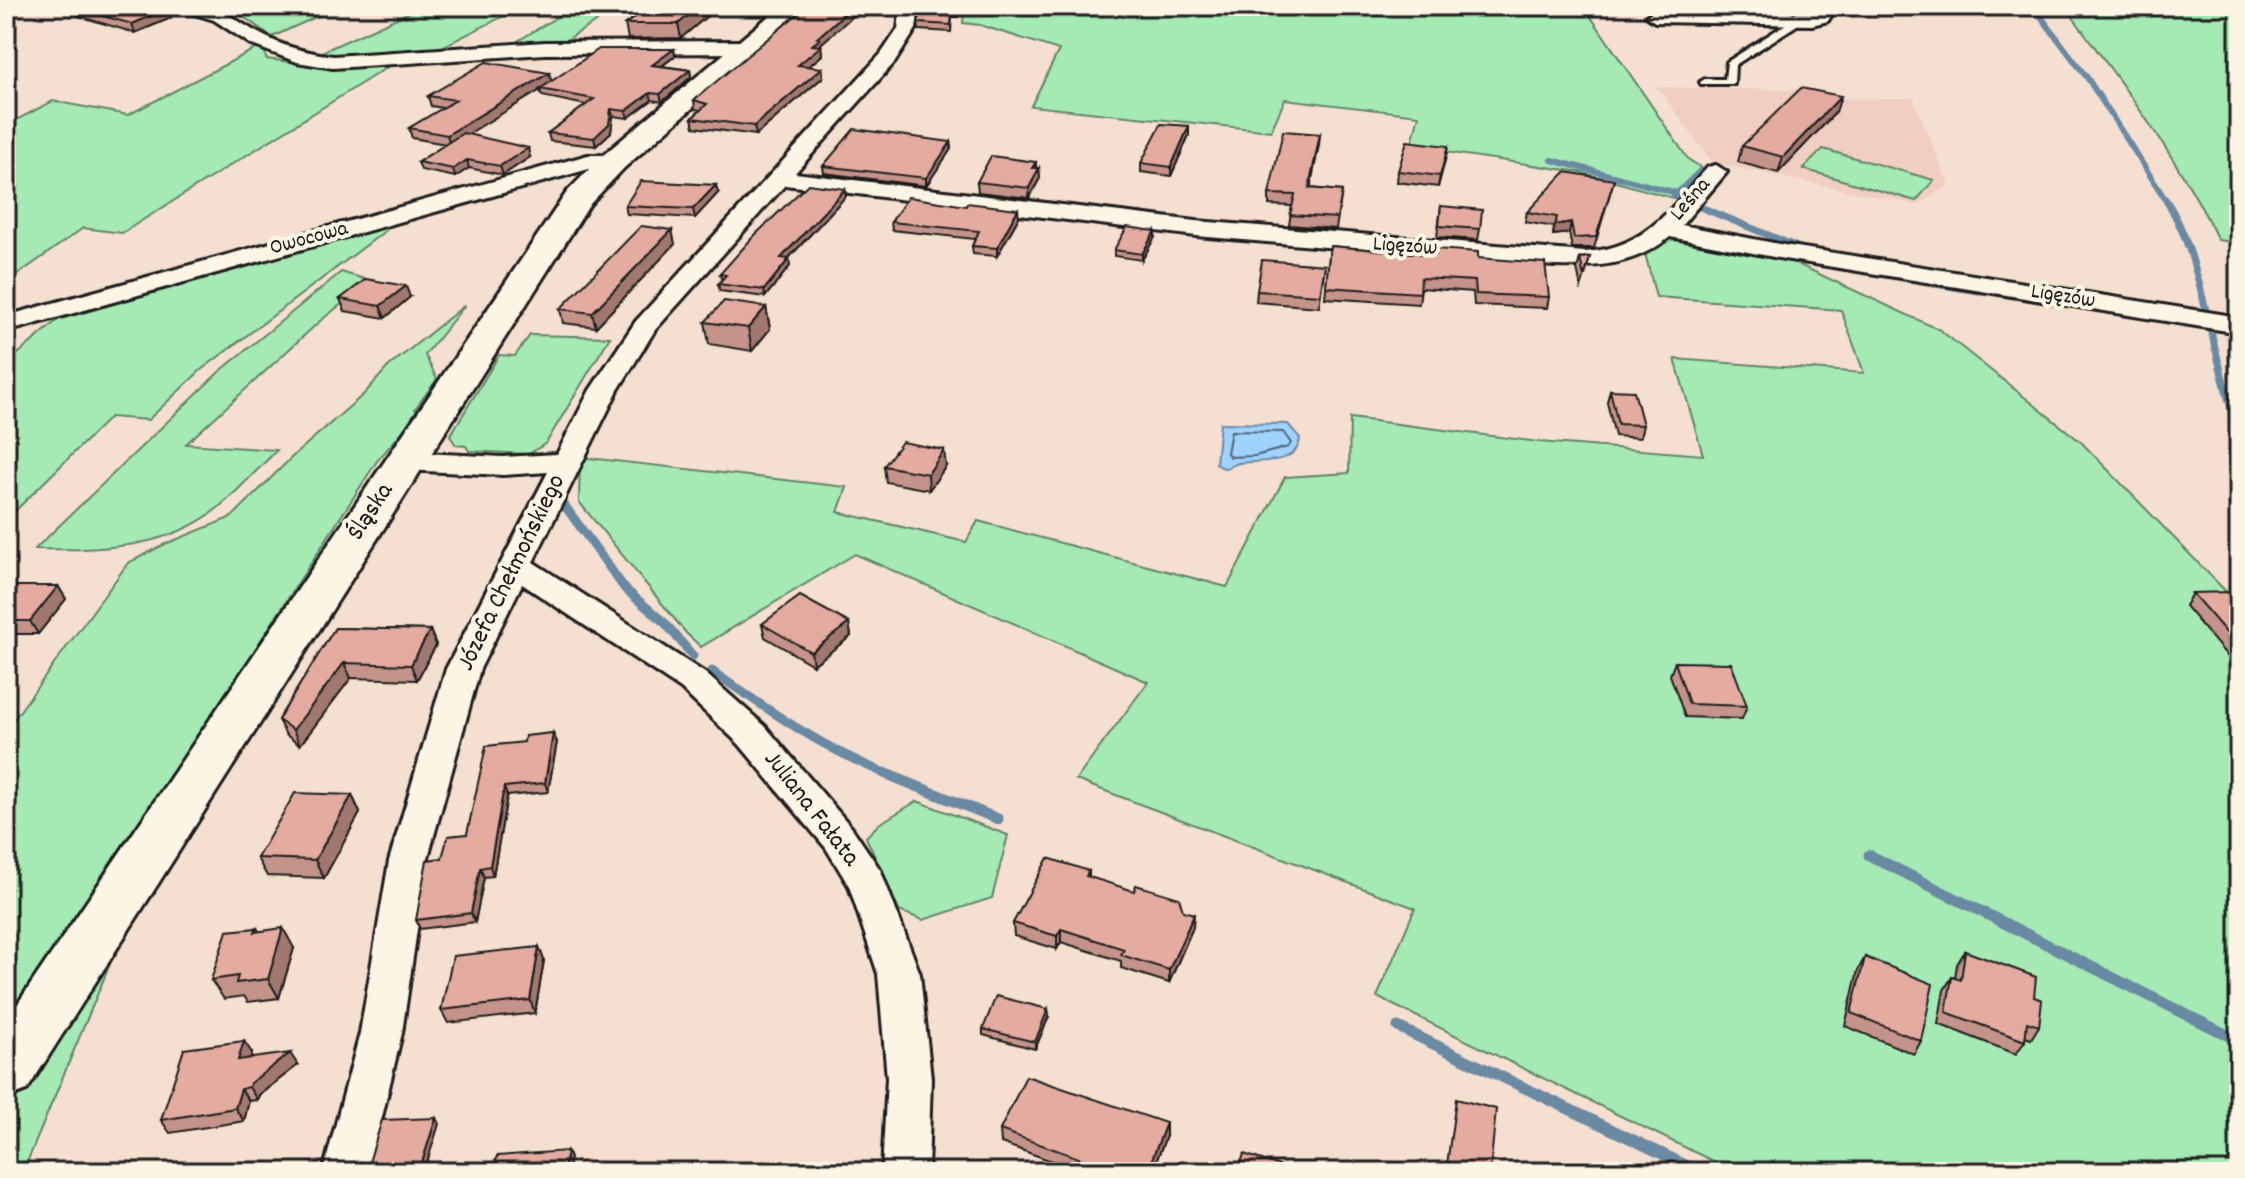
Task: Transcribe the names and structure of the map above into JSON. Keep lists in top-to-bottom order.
{
  "streets": {
    "main road": ["Śląska"],
    "street": [
      "Leśna",
      "Owocowa",
      "Ligęzów",
      "Józefa Chełmońskiego",
      "Juliana Fałata"
    ]
  },
  "crossings": [
    ["Leśna", "Ligęzów"],
    ["Owocowa", "Śląska"],
    ["Ligęzów", "Józefa Chełmońskiego"],
    ["Józefa Chełmońskiego", "Juliana Fałata"]
  ]
}
